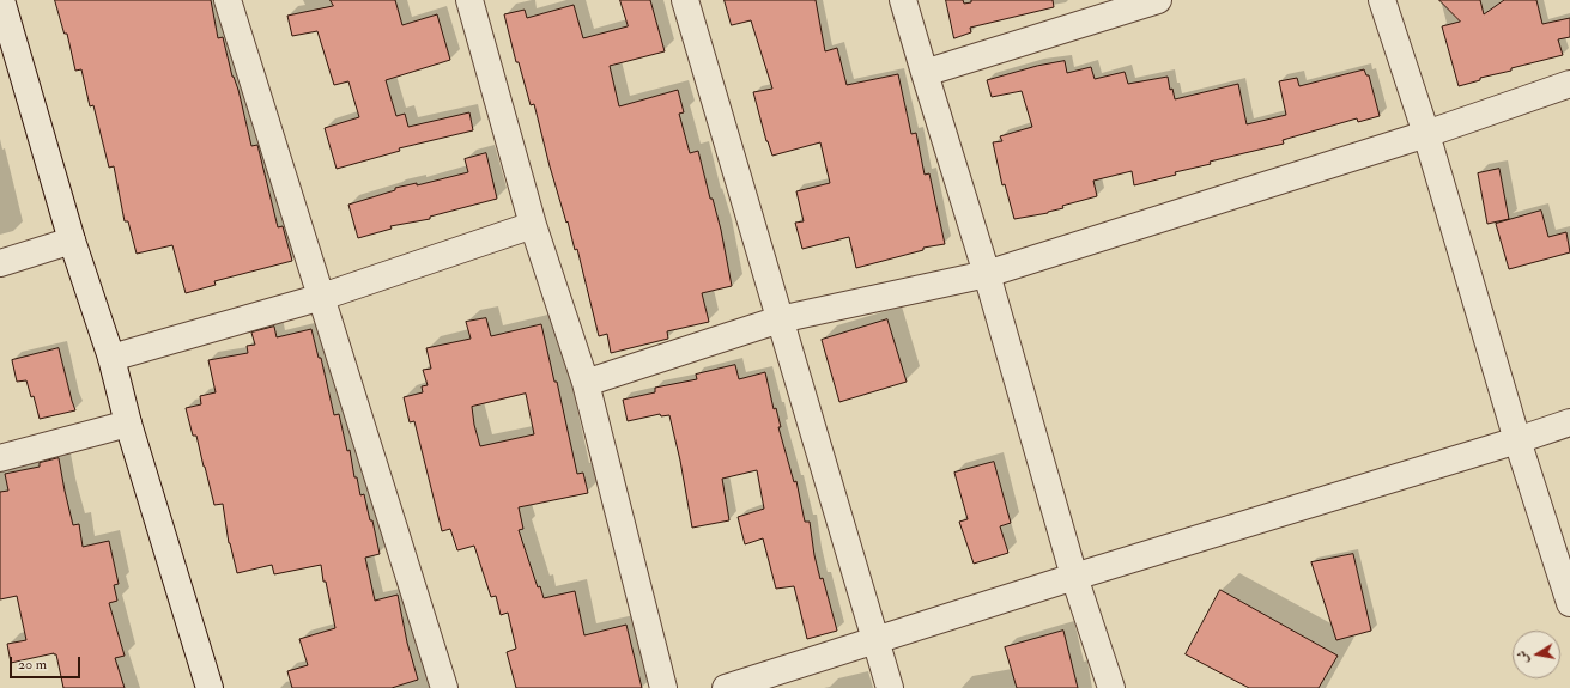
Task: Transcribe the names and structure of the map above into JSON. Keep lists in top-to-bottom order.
{
  "scale_bar": "20 m",
  "north": "left"
}
